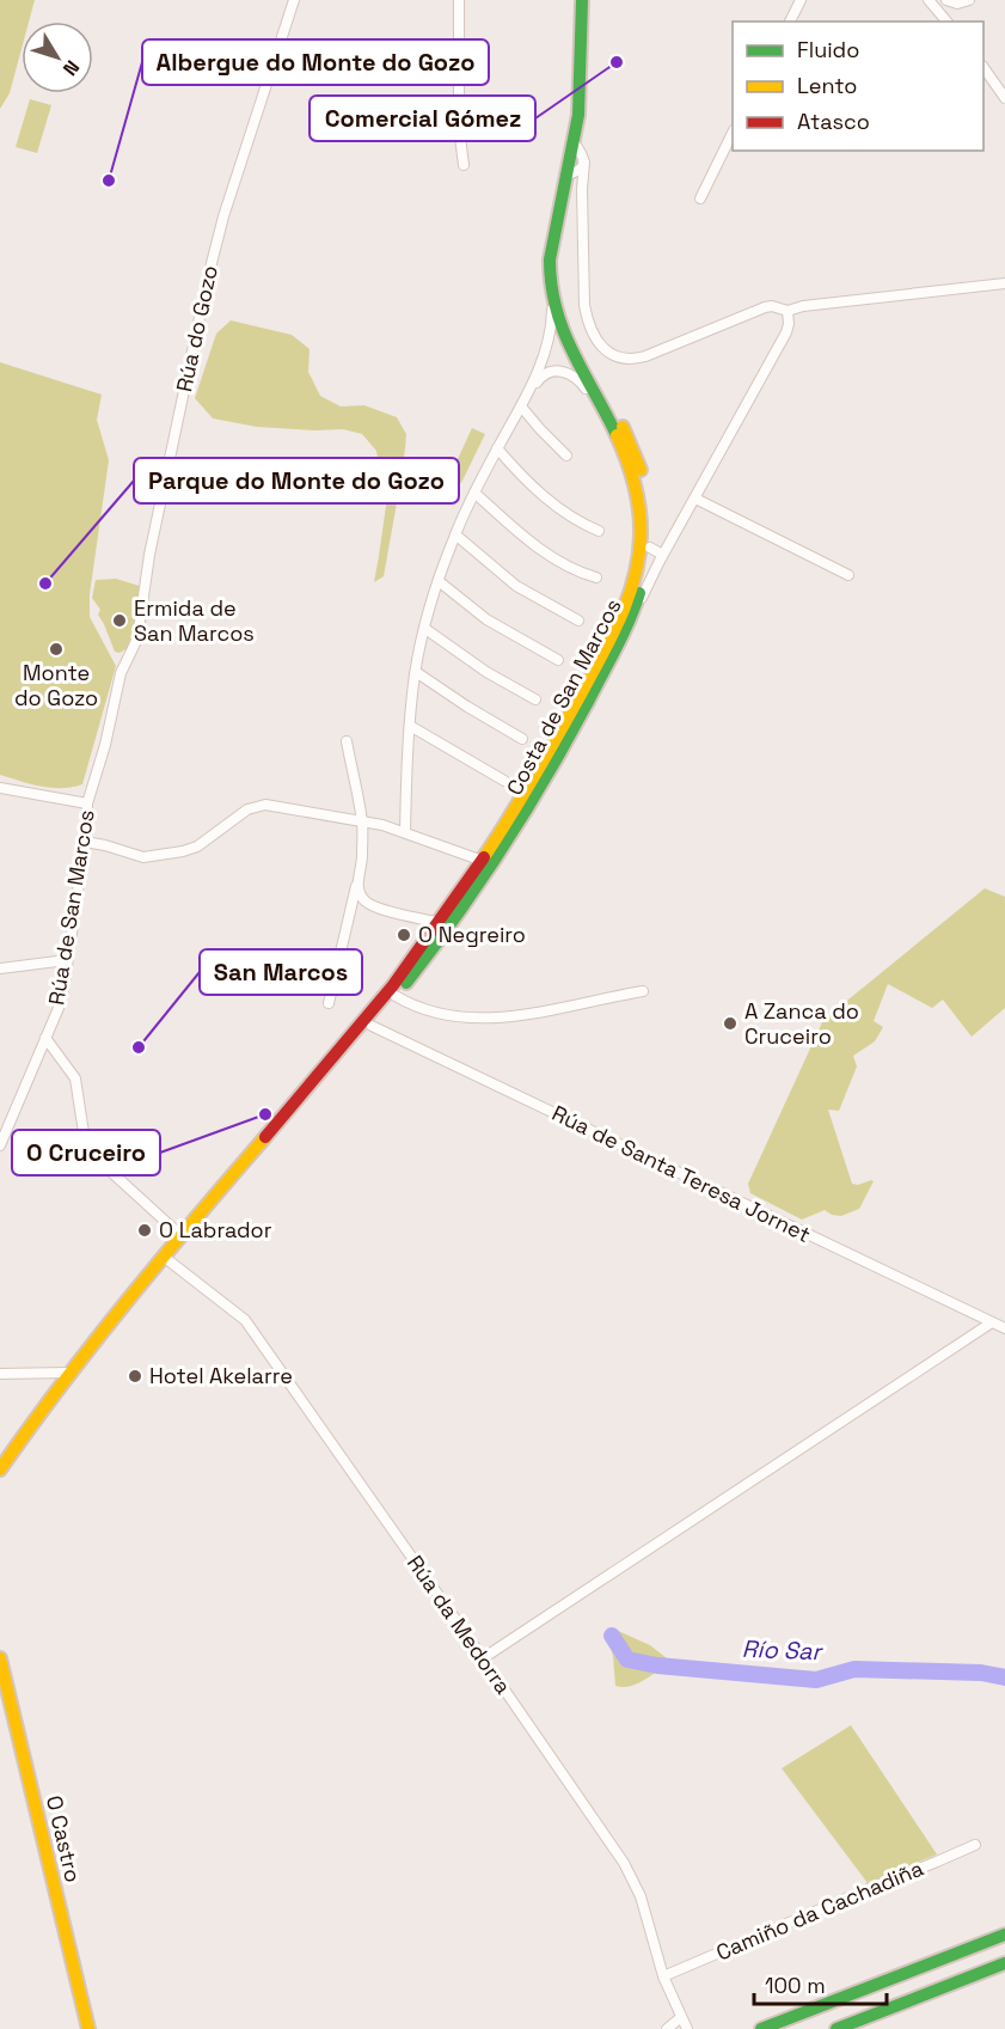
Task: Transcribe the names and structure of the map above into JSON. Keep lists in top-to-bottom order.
{
  "streets": {
    "main road": ["Costa de San Marcos", "O Castro"],
    "street": [
      "Rúa do Gozo",
      "Rúa de San Marcos",
      "Rúa de Santa Teresa Jornet",
      "Rúa da Medorra",
      "Camiño da Cachadiña"
    ]
  },
  "crossings": [
    ["Rúa do Gozo", "Rúa de San Marcos"],
    ["Rúa da Medorra", "Camiño da Cachadiña"]
  ],
  "water": ["Río Sar"],
  "places": [
    "Comercial Gómez",
    "Albergue do Monte do Gozo",
    "Parque do Monte do Gozo",
    "Ermida de San Marcos",
    "Monte do Gozo",
    "O Negreiro",
    "A Zanca do Cruceiro",
    "San Marcos",
    "O Cruceiro",
    "O Labrador",
    "Hotel Akelarre"
  ],
  "legend": ["Fluido", "Lento", "Atasco"],
  "scale_bar": "100 m",
  "north": "bottom right"
}
